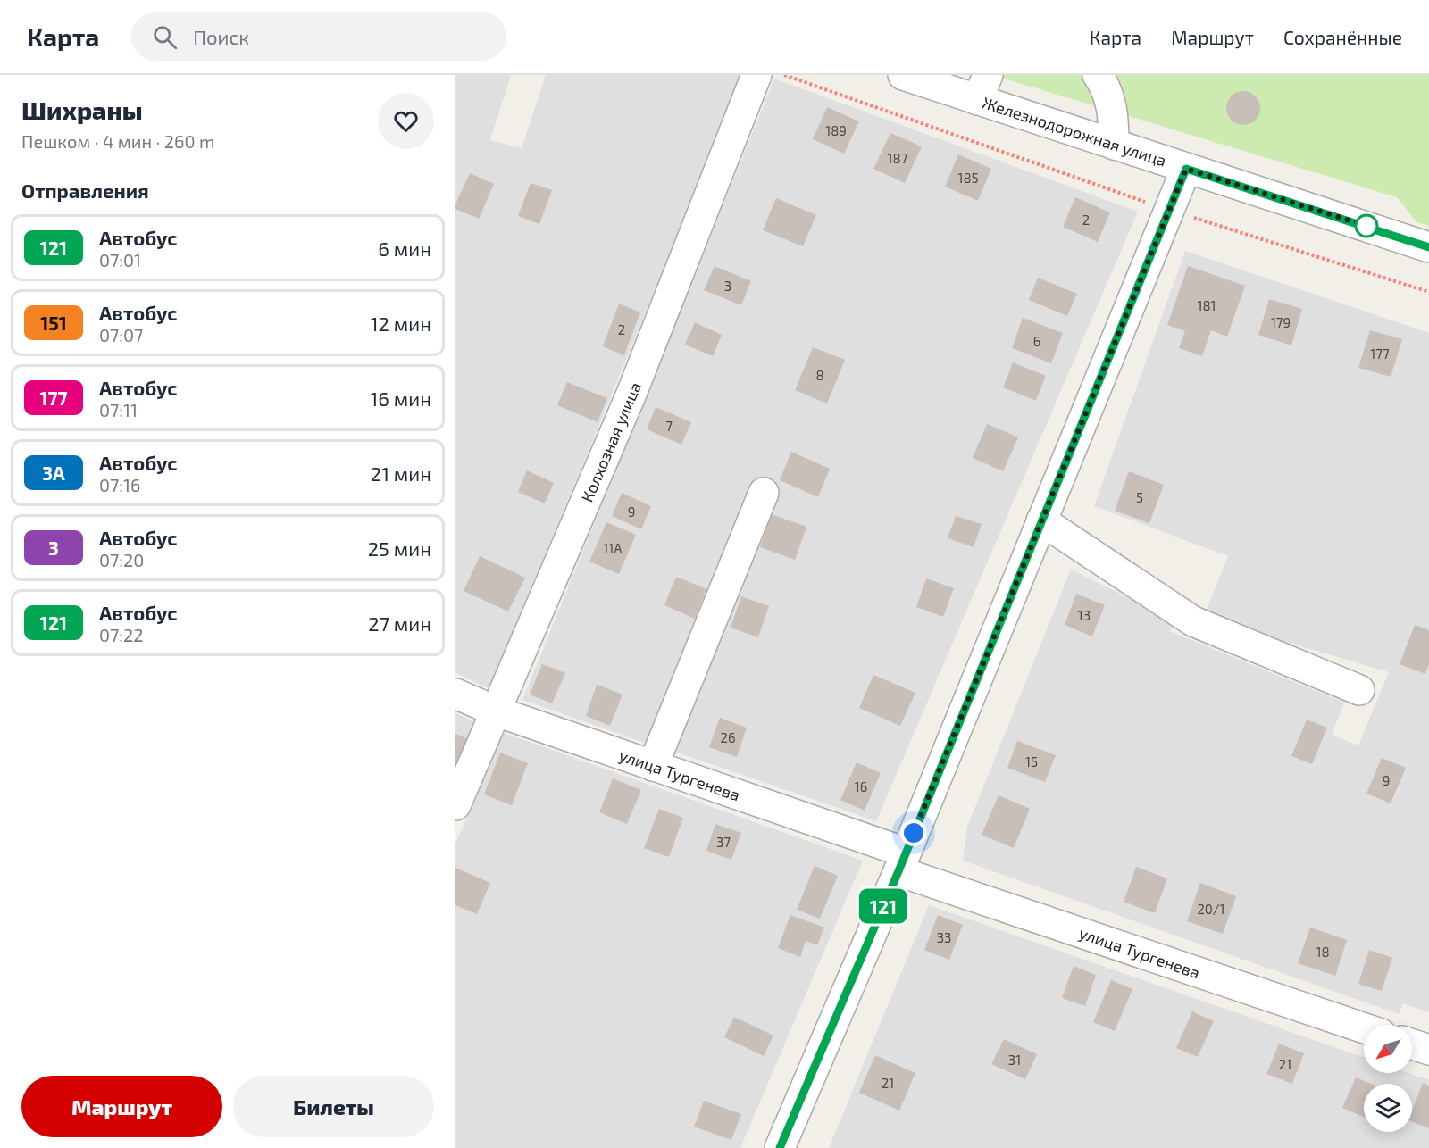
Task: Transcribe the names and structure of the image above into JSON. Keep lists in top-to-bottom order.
{
  "streets": {
    "street": ["Железнодорожная улица", "Колхозная улица", "улица Тургенева"]
  },
  "crossings": [
    ["Колхозная улица", "улица Тургенева"]
  ],
  "lines": ["bus line 121"],
  "house_numbers": [
    "189",
    "187",
    "185",
    "2",
    "3",
    "181",
    "179",
    "2",
    "6",
    "177",
    "8",
    "7",
    "5",
    "9",
    "11А",
    "13",
    "26",
    "15",
    "9",
    "16",
    "37",
    "20/1",
    "33",
    "18",
    "31",
    "21",
    "21"
  ],
  "north": "bottom left",
  "page": {
    "header": "Карта",
    "search": "Поиск",
    "nav": ["Карта", "Маршрут", "Сохранённые"],
    "heading": [
      ["Шихраны", "Пешком · 4 мин · 260 m"],
      "Отправления"
    ],
    "on_map": "121",
    "list": [
      {
        "mark": "121",
        "name": "Автобус",
        "note": "07:01",
        "value": "6 мин"
      },
      {
        "mark": "151",
        "name": "Автобус",
        "note": "07:07",
        "value": "12 мин"
      },
      {
        "mark": "177",
        "name": "Автобус",
        "note": "07:11",
        "value": "16 мин"
      },
      {
        "mark": "3А",
        "name": "Автобус",
        "note": "07:16",
        "value": "21 мин"
      },
      {
        "mark": "3",
        "name": "Автобус",
        "note": "07:20",
        "value": "25 мин"
      },
      {
        "mark": "121",
        "name": "Автобус",
        "note": "07:22",
        "value": "27 мин"
      }
    ],
    "buttons": ["Маршрут", "Билеты"]
  }
}
